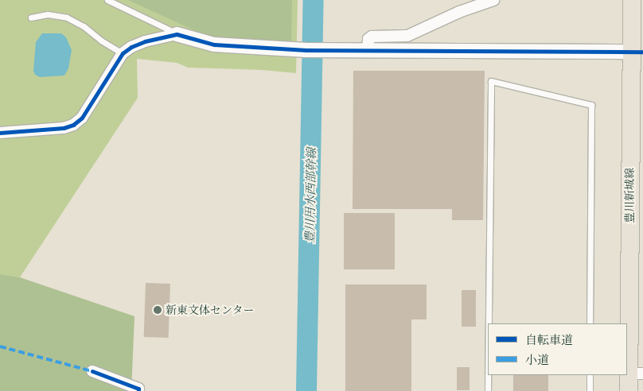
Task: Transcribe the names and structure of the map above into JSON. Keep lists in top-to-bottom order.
{
  "streets": {
    "main road": ["豊川新城線"]
  },
  "water": ["豊川用水西部幹線"],
  "places": ["新東文体センター"],
  "legend": ["自転車道", "小道"]
}
